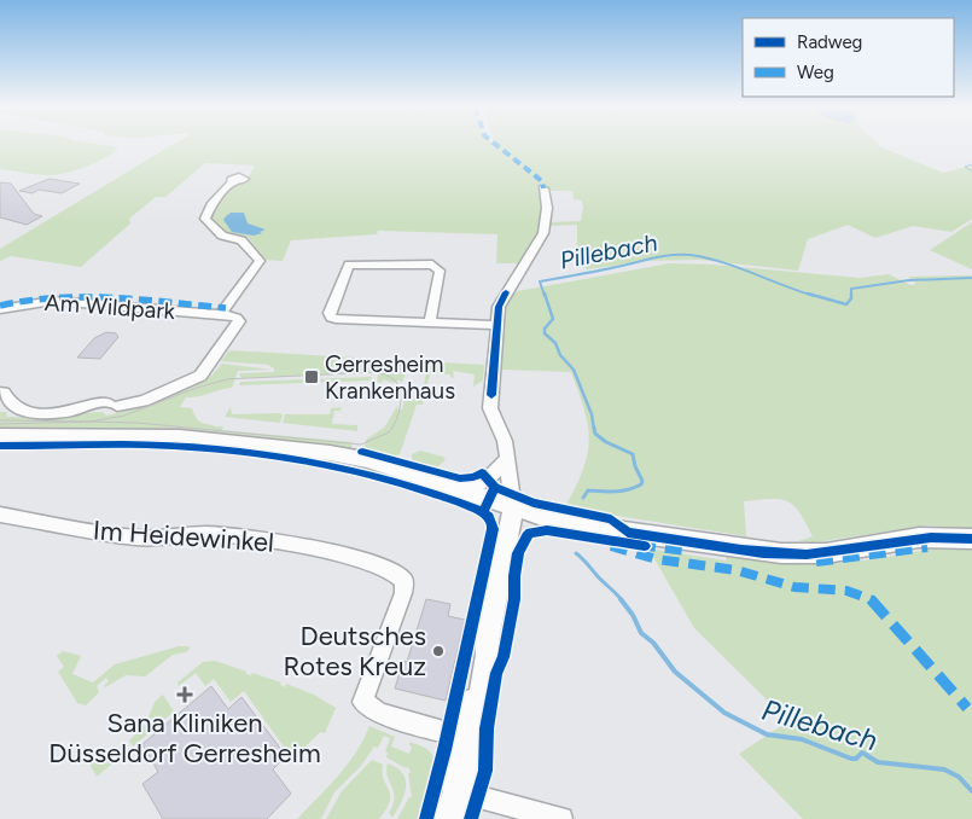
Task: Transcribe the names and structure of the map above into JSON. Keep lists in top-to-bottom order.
{
  "streets": {
    "street": ["Am Wildpark", "Im Heidewinkel"]
  },
  "water": ["Pillebach"],
  "places": {
    "transit": ["Gerresheim Krankenhaus"],
    "other": ["Deutsches Rotes Kreuz"],
    "health": ["Sana Kliniken Düsseldorf Gerresheim"]
  },
  "legend": ["Radweg", "Weg"]
}
